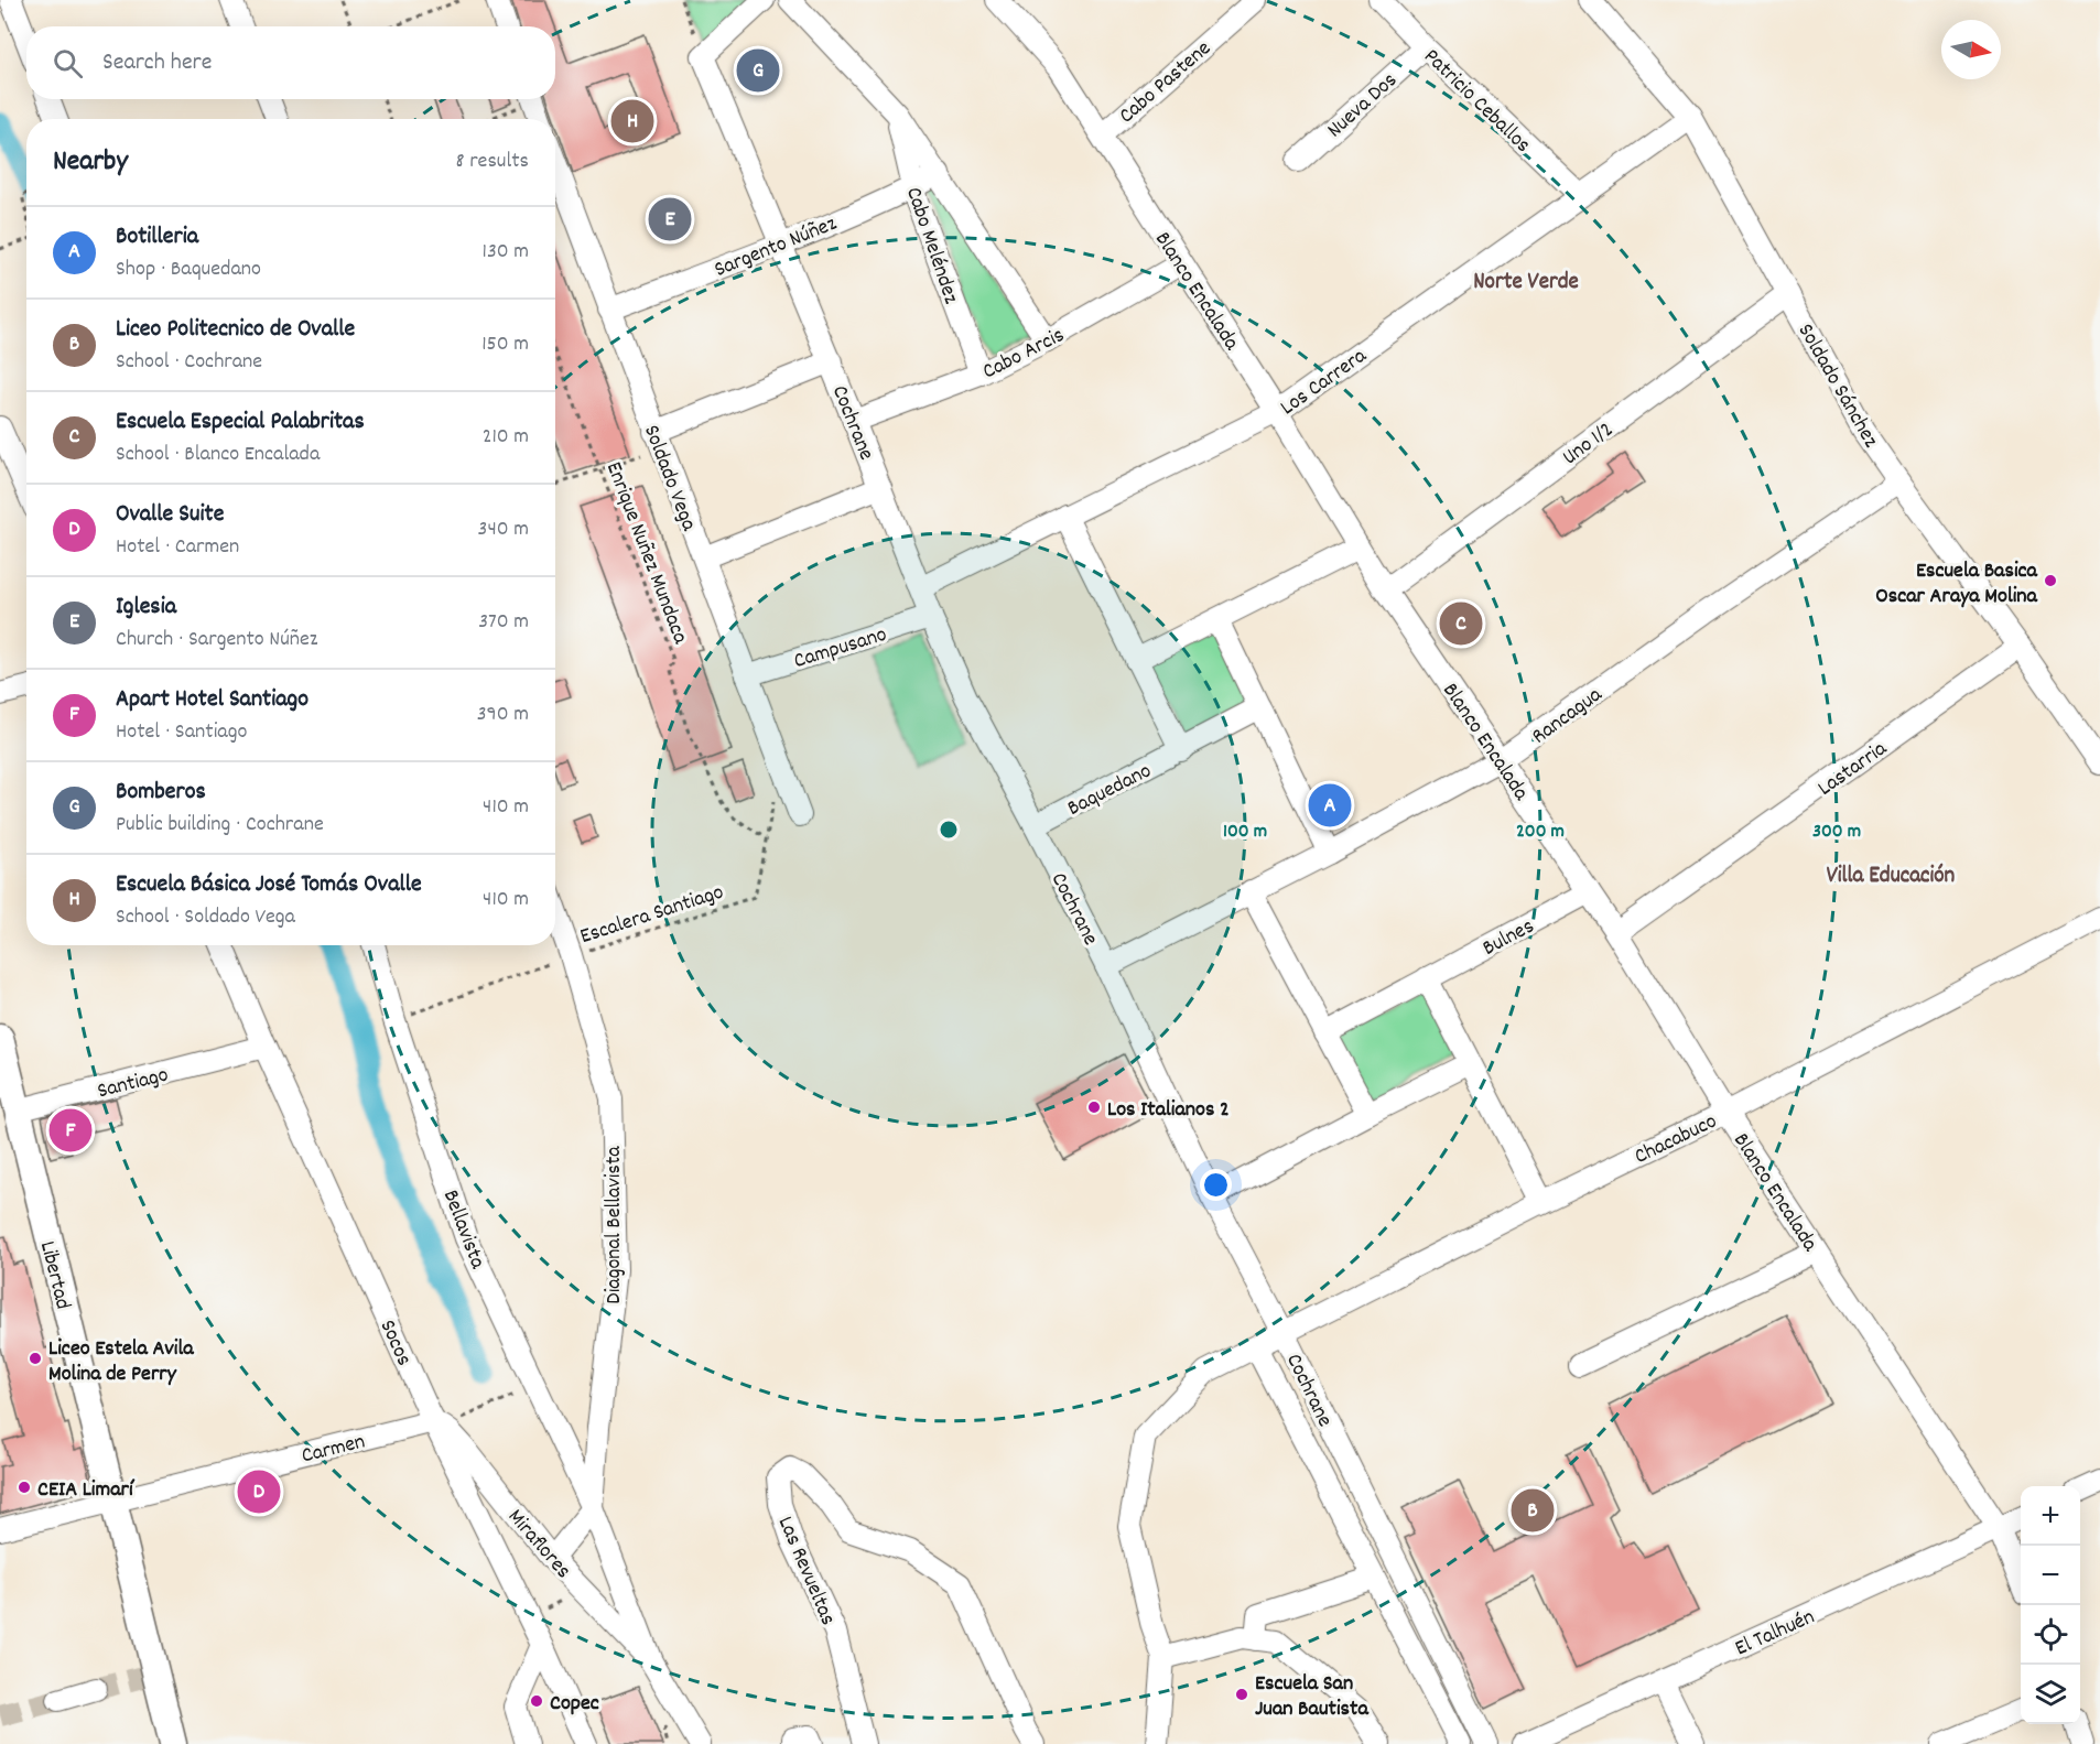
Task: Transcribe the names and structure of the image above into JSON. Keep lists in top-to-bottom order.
{
  "streets": {
    "main road": ["Libertad"],
    "street": [
      "Cabo Pastene",
      "Patricio Ceballos",
      "Nueva Dos",
      "Sargento Núñez",
      "Cabo Meléndez",
      "Blanco Encalada",
      "Cabo Arcis",
      "Los Carrera",
      "Soldado Sánchez",
      "Cochrane",
      "Uno 1/2",
      "Soldado Vega",
      "Campusano",
      "Rancagua",
      "Lastarria",
      "Baquedano",
      "Bulnes",
      "Santiago",
      "Chacabuco",
      "Diagonal Bellavista",
      "Bellavista",
      "Socos",
      "Carmen",
      "Miraflores",
      "Las Revueltas",
      "El Talhuén"
    ],
    "path": ["Enrique Nuñez Mundaca", "Escalera Santiago"]
  },
  "crossings": [
    ["Cabo Pastene", "Blanco Encalada"],
    ["Patricio Ceballos", "Nueva Dos"],
    ["Patricio Ceballos", "Los Carrera"],
    ["Sargento Núñez", "Cabo Meléndez"],
    ["Sargento Núñez", "Cochrane"],
    ["Sargento Núñez", "Soldado Vega"],
    ["Cabo Meléndez", "Cabo Arcis"],
    ["Blanco Encalada", "Cabo Arcis"],
    ["Blanco Encalada", "Los Carrera"],
    ["Blanco Encalada", "Uno 1/2"],
    ["Blanco Encalada", "Rancagua"],
    ["Blanco Encalada", "Lastarria"],
    ["Blanco Encalada", "Bulnes"],
    ["Blanco Encalada", "Chacabuco"],
    ["Blanco Encalada", "El Talhuén"],
    ["Cabo Arcis", "Cochrane"],
    ["Los Carrera", "Soldado Sánchez"],
    ["Los Carrera", "Cochrane"],
    ["Soldado Sánchez", "Uno 1/2"],
    ["Soldado Sánchez", "Rancagua"],
    ["Soldado Sánchez", "Lastarria"],
    ["Cochrane", "Campusano"],
    ["Cochrane", "Rancagua"],
    ["Cochrane", "Baquedano"],
    ["Cochrane", "Chacabuco"],
    ["Soldado Vega", "Campusano"],
    ["Enrique Nuñez Mundaca", "Escalera Santiago"],
    ["Escalera Santiago", "Diagonal Bellavista"],
    ["Escalera Santiago", "Bellavista"],
    ["Santiago", "Libertad"],
    ["Santiago", "Socos"],
    ["Diagonal Bellavista", "Bellavista"],
    ["Diagonal Bellavista", "Miraflores"],
    ["Bellavista", "Miraflores"],
    ["Libertad", "Carmen"],
    ["Socos", "Carmen"],
    ["Socos", "Miraflores"],
    ["Carmen", "Miraflores"]
  ],
  "districts": ["Norte Verde", "Villa Educación"],
  "places": [
    "Escuela Basica Oscar Araya Molina",
    "Los Italianos 2",
    "Liceo Estela Avila Molina de Perry",
    "CEIA Limarí",
    "Escuela San Juan Bautista",
    "Copec"
  ],
  "north": "right",
  "page": {
    "search": "Search here",
    "pins": [
      "G",
      "H",
      "E",
      "C",
      "A",
      "F",
      "D",
      "B"
    ],
    "heading": ["Nearby", "8 results"],
    "list": [
      {
        "mark": "A",
        "name": "Botilleria",
        "note": "Shop · Baquedano",
        "value": "130 m"
      },
      {
        "mark": "B",
        "name": "Liceo Politecnico de Ovalle",
        "note": "School · Cochrane",
        "value": "150 m"
      },
      {
        "mark": "C",
        "name": "Escuela Especial Palabritas",
        "note": "School · Blanco Encalada",
        "value": "210 m"
      },
      {
        "mark": "D",
        "name": "Ovalle Suite",
        "note": "Hotel · Carmen",
        "value": "340 m"
      },
      {
        "mark": "E",
        "name": "Iglesia",
        "note": "Church · Sargento Núñez",
        "value": "370 m"
      },
      {
        "mark": "F",
        "name": "Apart Hotel Santiago",
        "note": "Hotel · Santiago",
        "value": "390 m"
      },
      {
        "mark": "G",
        "name": "Bomberos",
        "note": "Public building · Cochrane",
        "value": "410 m"
      },
      {
        "mark": "H",
        "name": "Escuela Básica José Tomás Ovalle",
        "note": "School · Soldado Vega",
        "value": "410 m"
      }
    ],
    "map_buttons": ["+", "−"]
  },
  "rings": ["100 m", "200 m", "300 m"]
}
